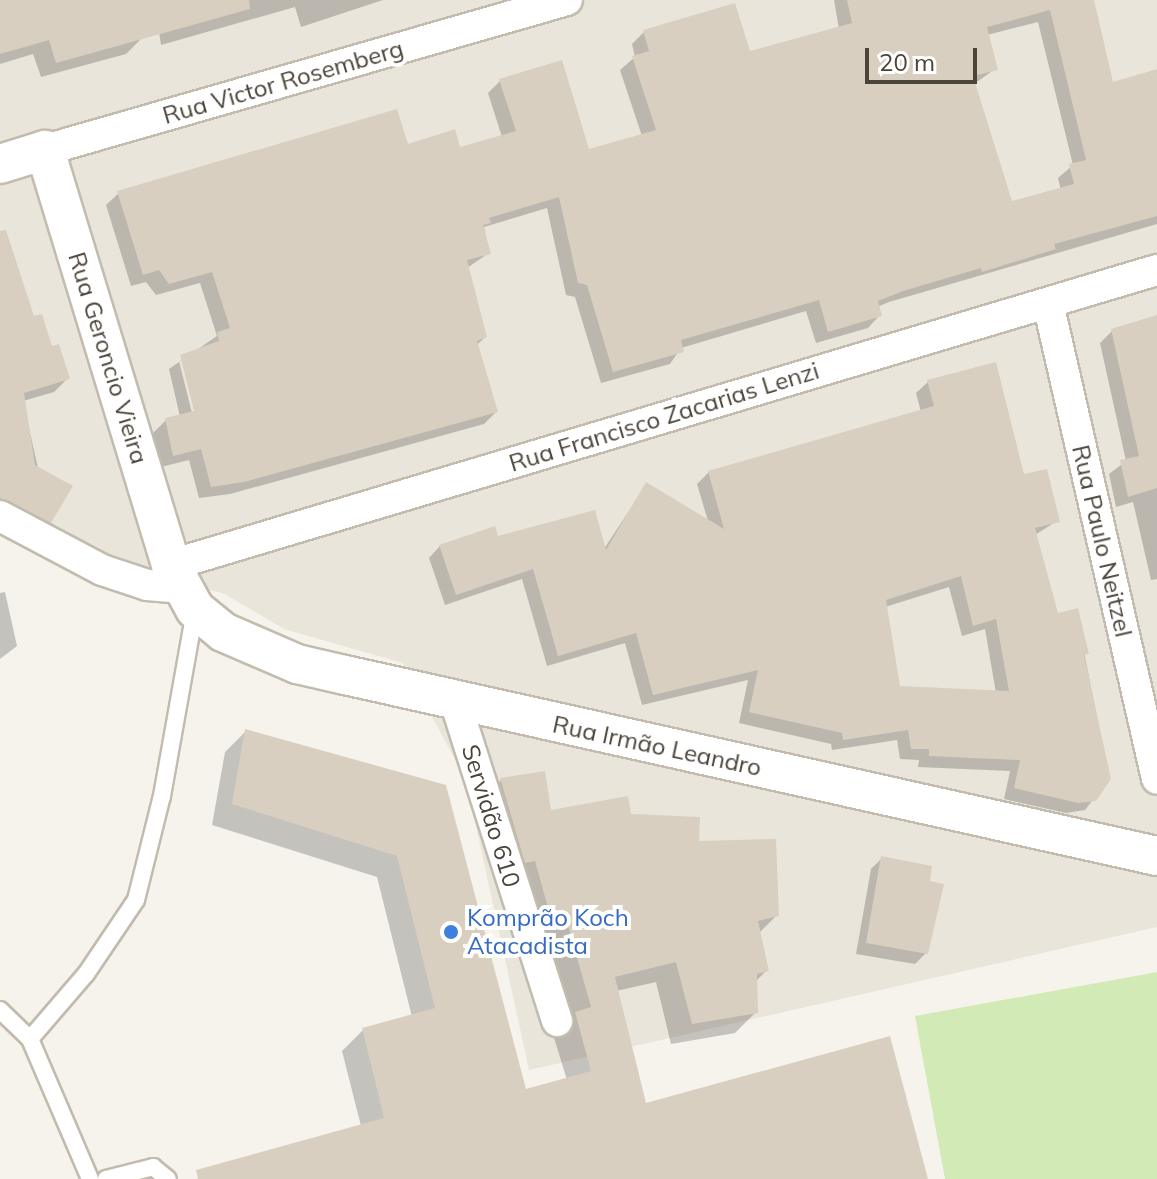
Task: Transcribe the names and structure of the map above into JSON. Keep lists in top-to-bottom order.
{
  "streets": {
    "street": [
      "Rua Victor Rosemberg",
      "Rua Geroncio Vieira",
      "Rua Francisco Zacarias Lenzi",
      "Rua Paulo Neitzel",
      "Rua Irmão Leandro",
      "Servidão 610"
    ]
  },
  "crossings": [
    ["Rua Victor Rosemberg", "Rua Geroncio Vieira"],
    ["Rua Geroncio Vieira", "Rua Francisco Zacarias Lenzi"],
    ["Rua Geroncio Vieira", "Rua Irmão Leandro"],
    ["Rua Francisco Zacarias Lenzi", "Rua Paulo Neitzel"],
    ["Rua Francisco Zacarias Lenzi", "Rua Irmão Leandro"],
    ["Rua Irmão Leandro", "Servidão 610"]
  ],
  "places": ["Komprão Koch Atacadista"],
  "scale_bar": "20 m"
}
